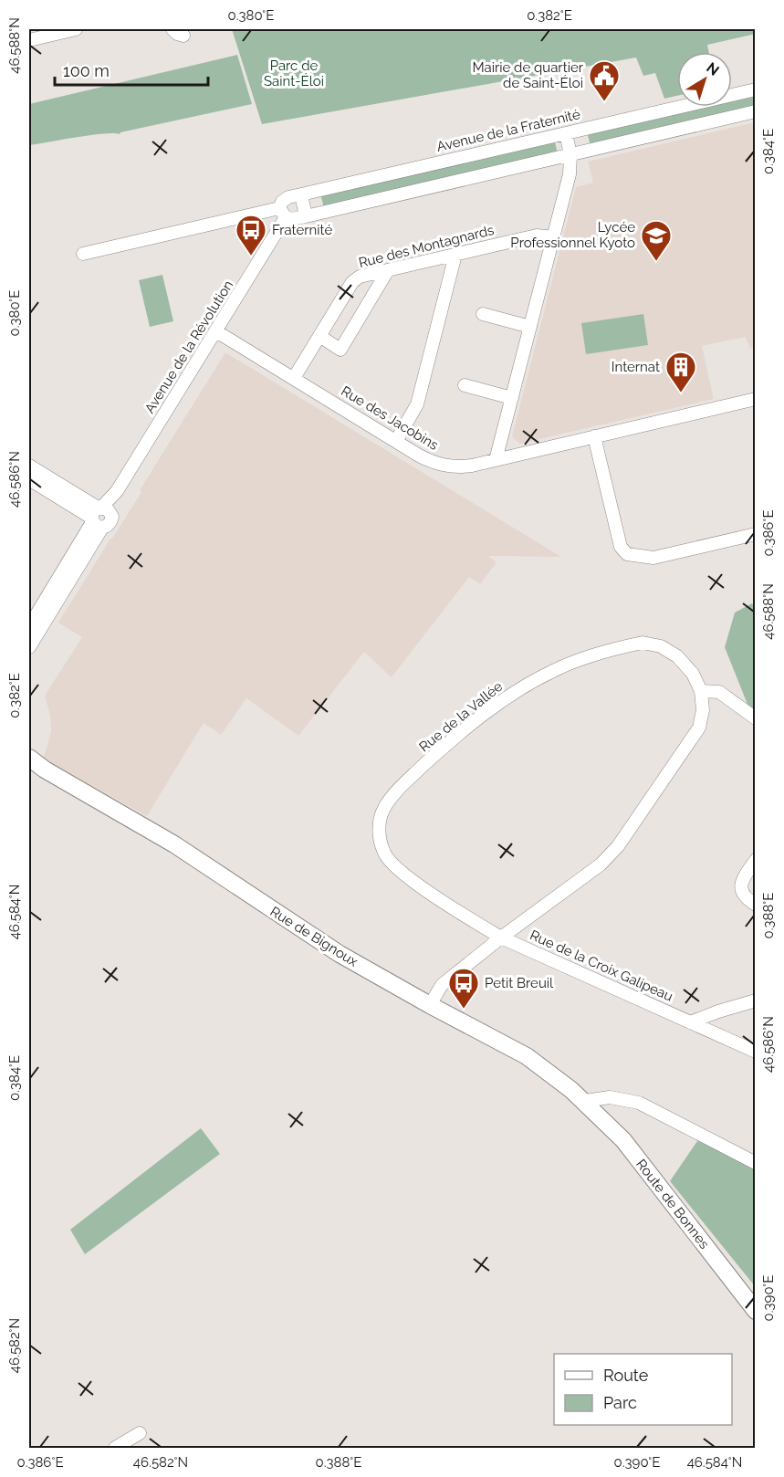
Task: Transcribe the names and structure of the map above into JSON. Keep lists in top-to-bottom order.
{
  "streets": {
    "street": [
      "Avenue de la Fraternité",
      "Rue des Montagnards",
      "Avenue de la Révolution",
      "Rue des Jacobins",
      "Rue de la Vallée",
      "Rue de Bignoux",
      "Rue de la Croix Galipeau",
      "Route de Bonnes"
    ]
  },
  "crossings": [
    ["Avenue de la Fraternité", "Avenue de la Révolution"],
    ["Rue des Montagnards", "Rue des Jacobins"],
    ["Avenue de la Révolution", "Rue des Jacobins"],
    ["Rue de la Vallée", "Rue de Bignoux"],
    ["Rue de la Vallée", "Rue de la Croix Galipeau"],
    ["Rue de Bignoux", "Route de Bonnes"]
  ],
  "parks": ["Parc de Saint-Éloi"],
  "places": {
    "public building": ["Mairie de quartier de Saint-Éloi"],
    "bus stop": ["Fraternité", "Petit Breuil"],
    "school or university": ["Lycée Professionnel Kyoto"],
    "building": ["Internat"]
  },
  "legend": ["Route", "Parc"],
  "scale_bar": "100 m",
  "north": "top right",
  "coordinates": [
    "0.380°E",
    "0.382°E",
    "46.588°N",
    "0.384°E",
    "46.586°N",
    "0.386°E",
    "46.584°N",
    "0.388°E",
    "0.390°E",
    "46.582°N"
  ]
}
